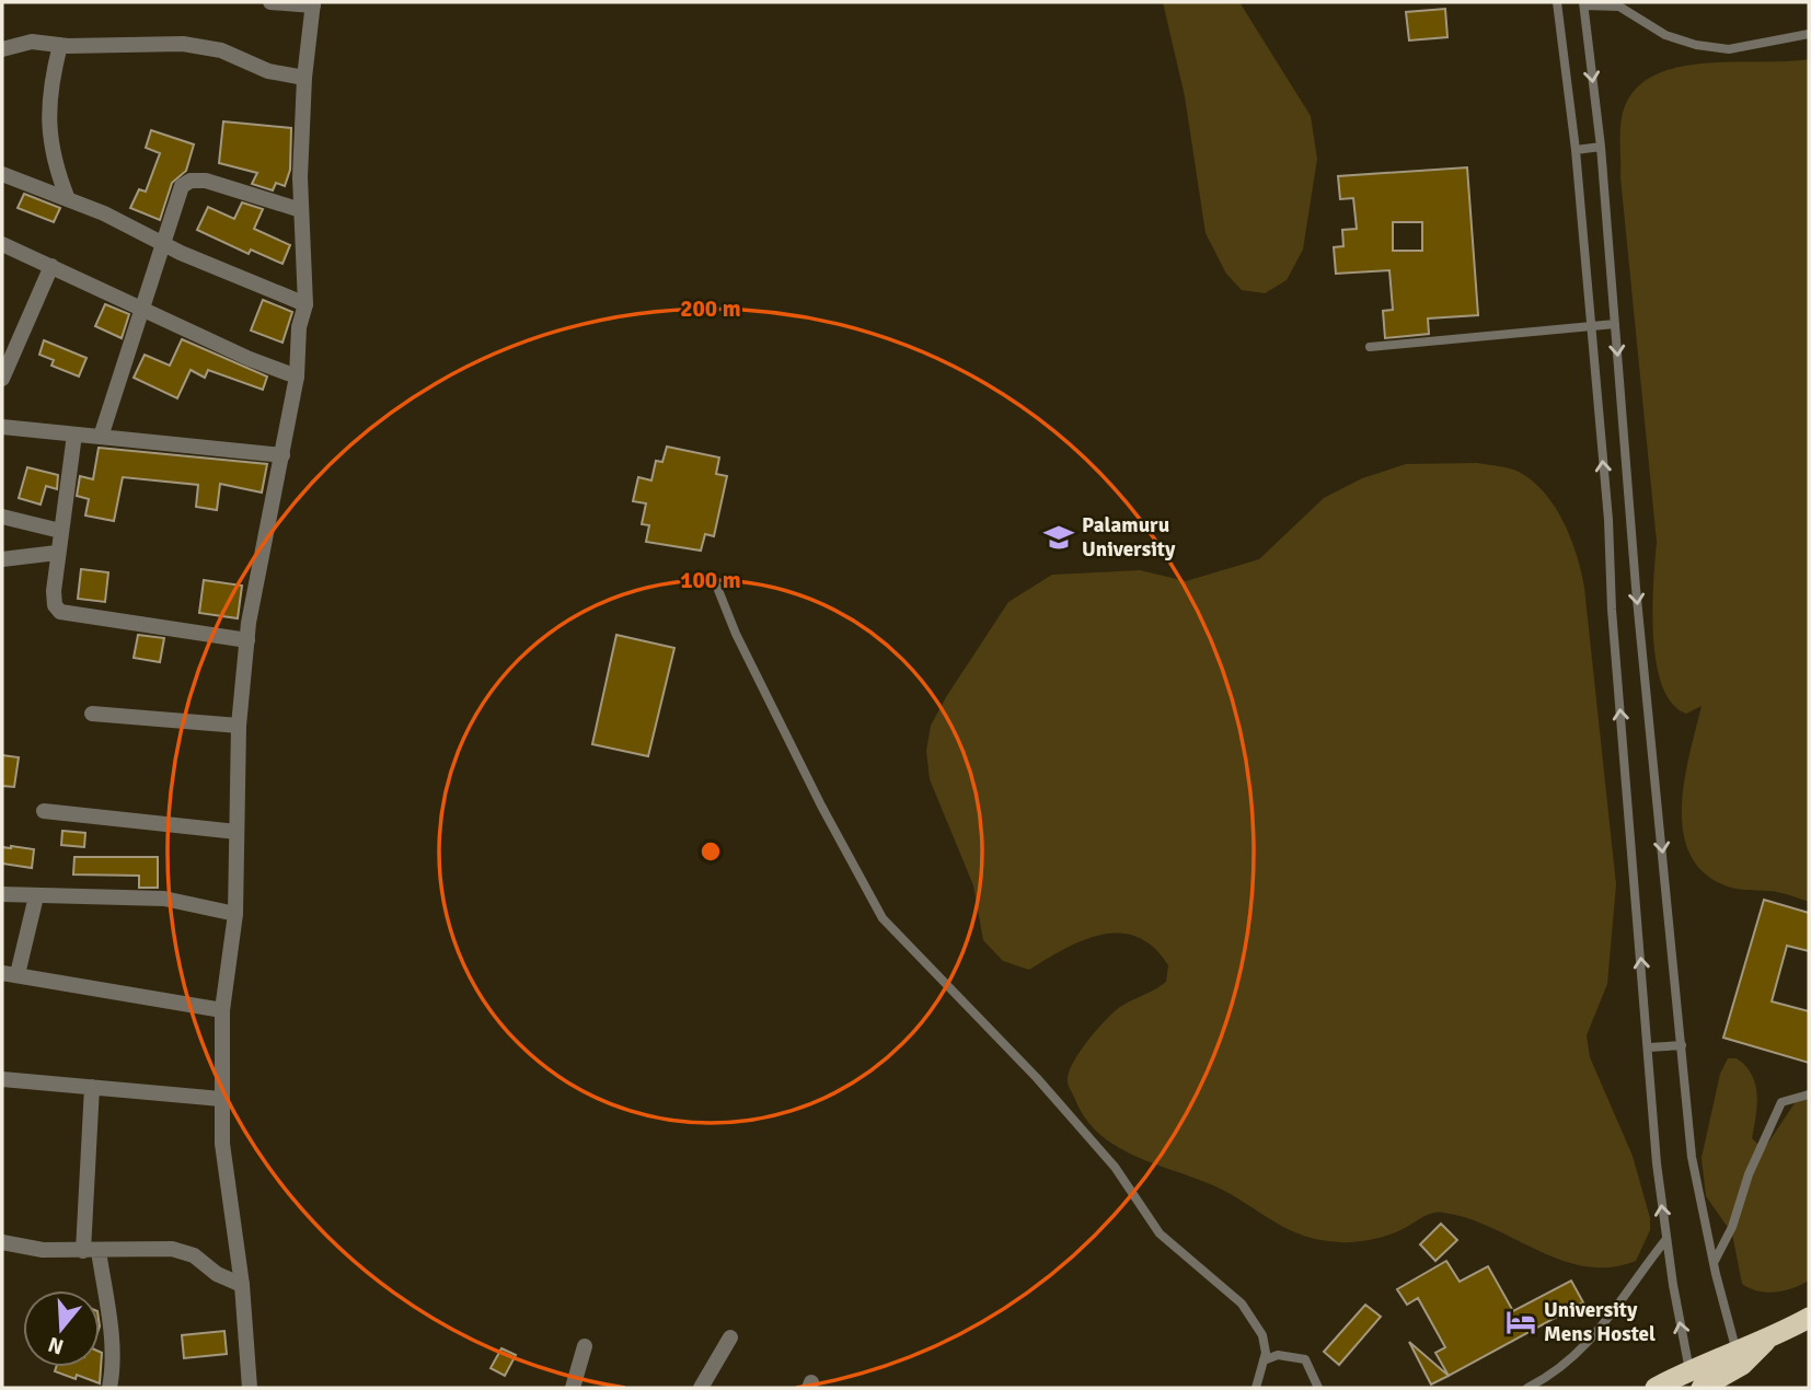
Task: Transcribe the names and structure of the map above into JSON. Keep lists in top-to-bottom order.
{
  "places": {
    "school or university": ["Palamuru University"],
    "hotel": ["University Mens Hostel"]
  },
  "north": "bottom",
  "rings": ["200 m", "100 m"]
}
